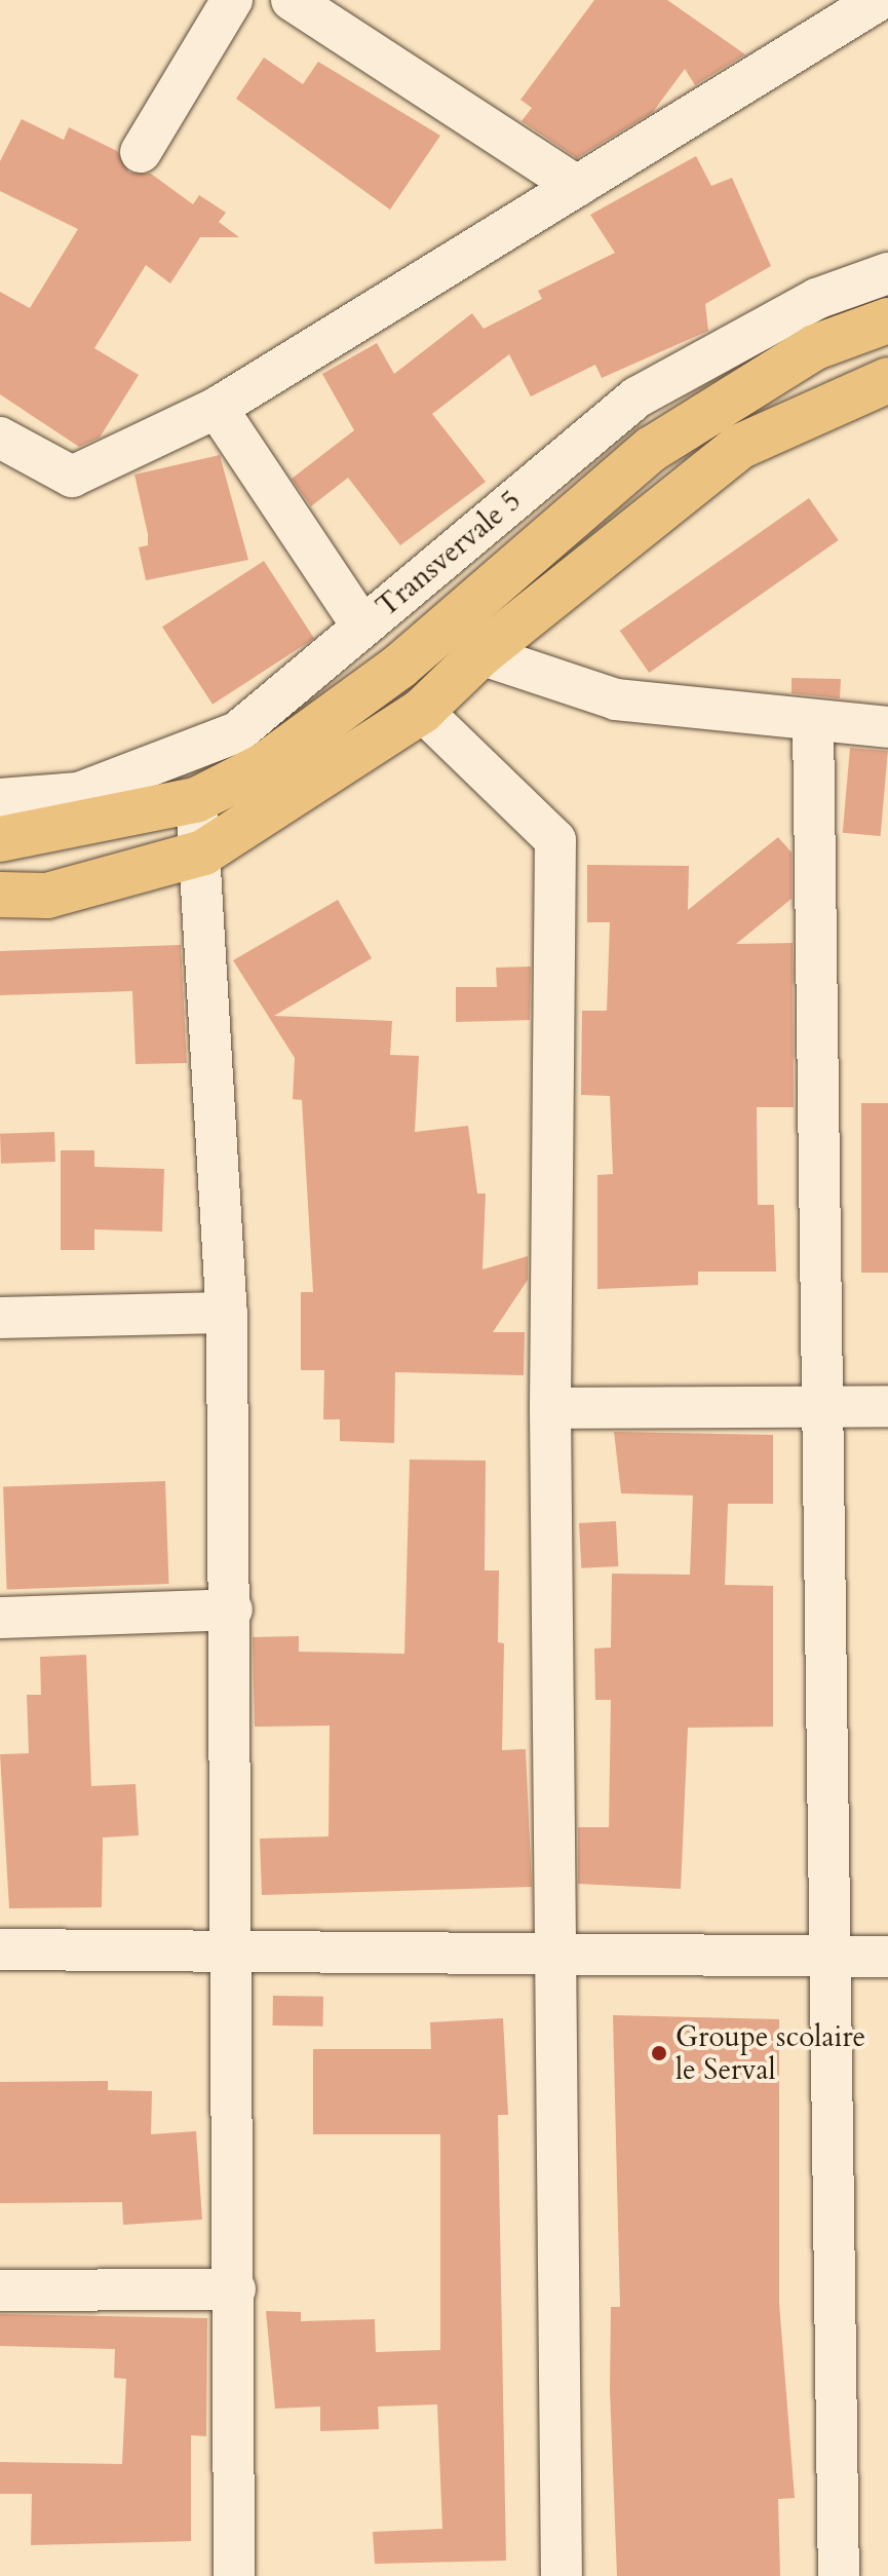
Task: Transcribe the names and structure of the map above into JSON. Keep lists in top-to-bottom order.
{
  "streets": {
    "main road": ["Transvervale 5"]
  },
  "places": ["Groupe scolaire le Serval"]
}
